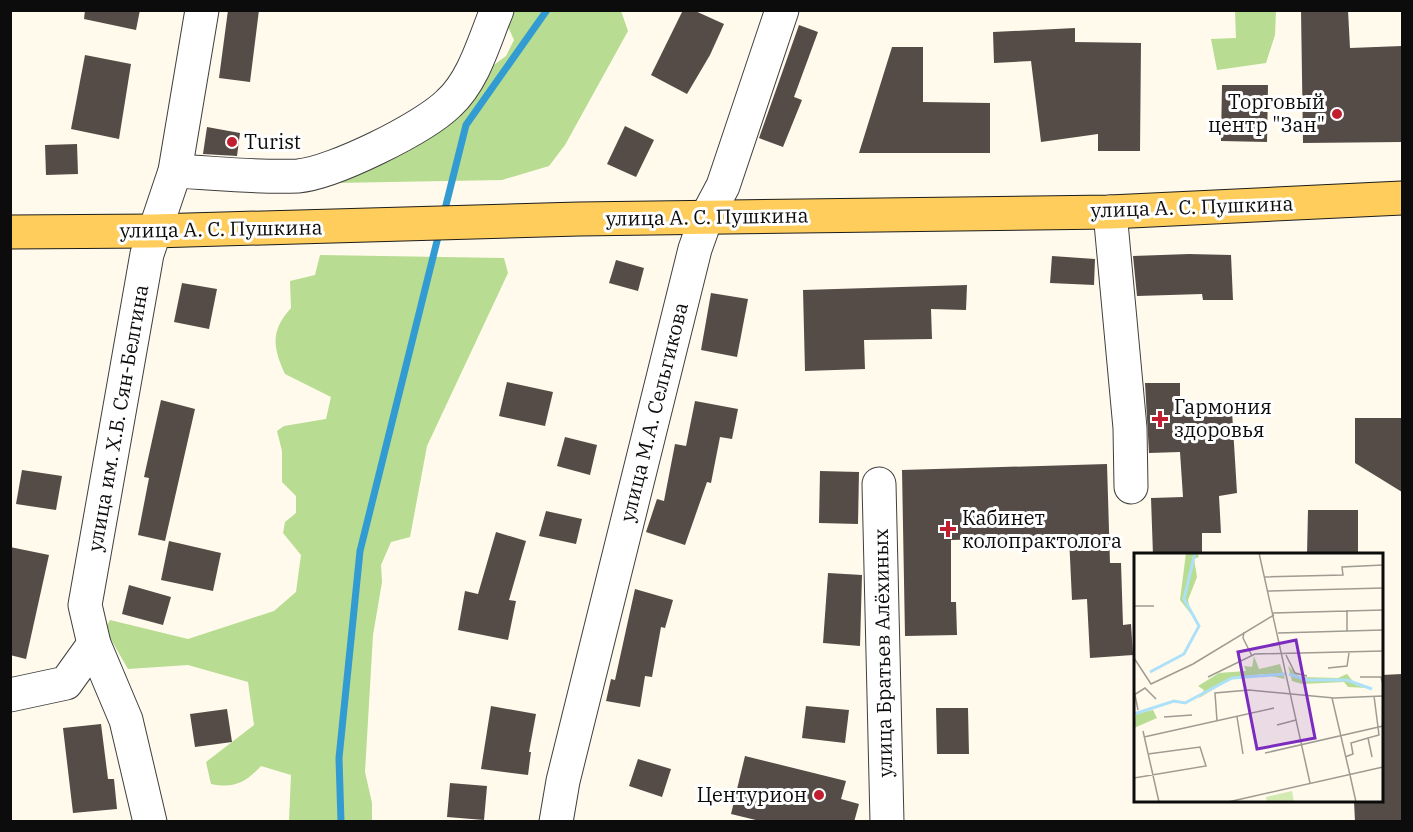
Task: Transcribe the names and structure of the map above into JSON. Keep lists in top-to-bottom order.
{
  "streets": {
    "main road": ["улица А. С. Пушкина"],
    "street": ["улица М.А. Сельгикова", "улица им. Х.Б. Сян-Белгина", "улица Братьев Алёхиных"]
  },
  "crossings": [
    ["улица А. С. Пушкина", "улица М.А. Сельгикова"],
    ["улица А. С. Пушкина", "улица им. Х.Б. Сян-Белгина"]
  ],
  "places": {
    "other": ["Торговый центр \"Зан\"", "Turist", "Центурион"],
    "health": ["Гармония здоровья", "Кабинет колопрактолога"]
  }
}
